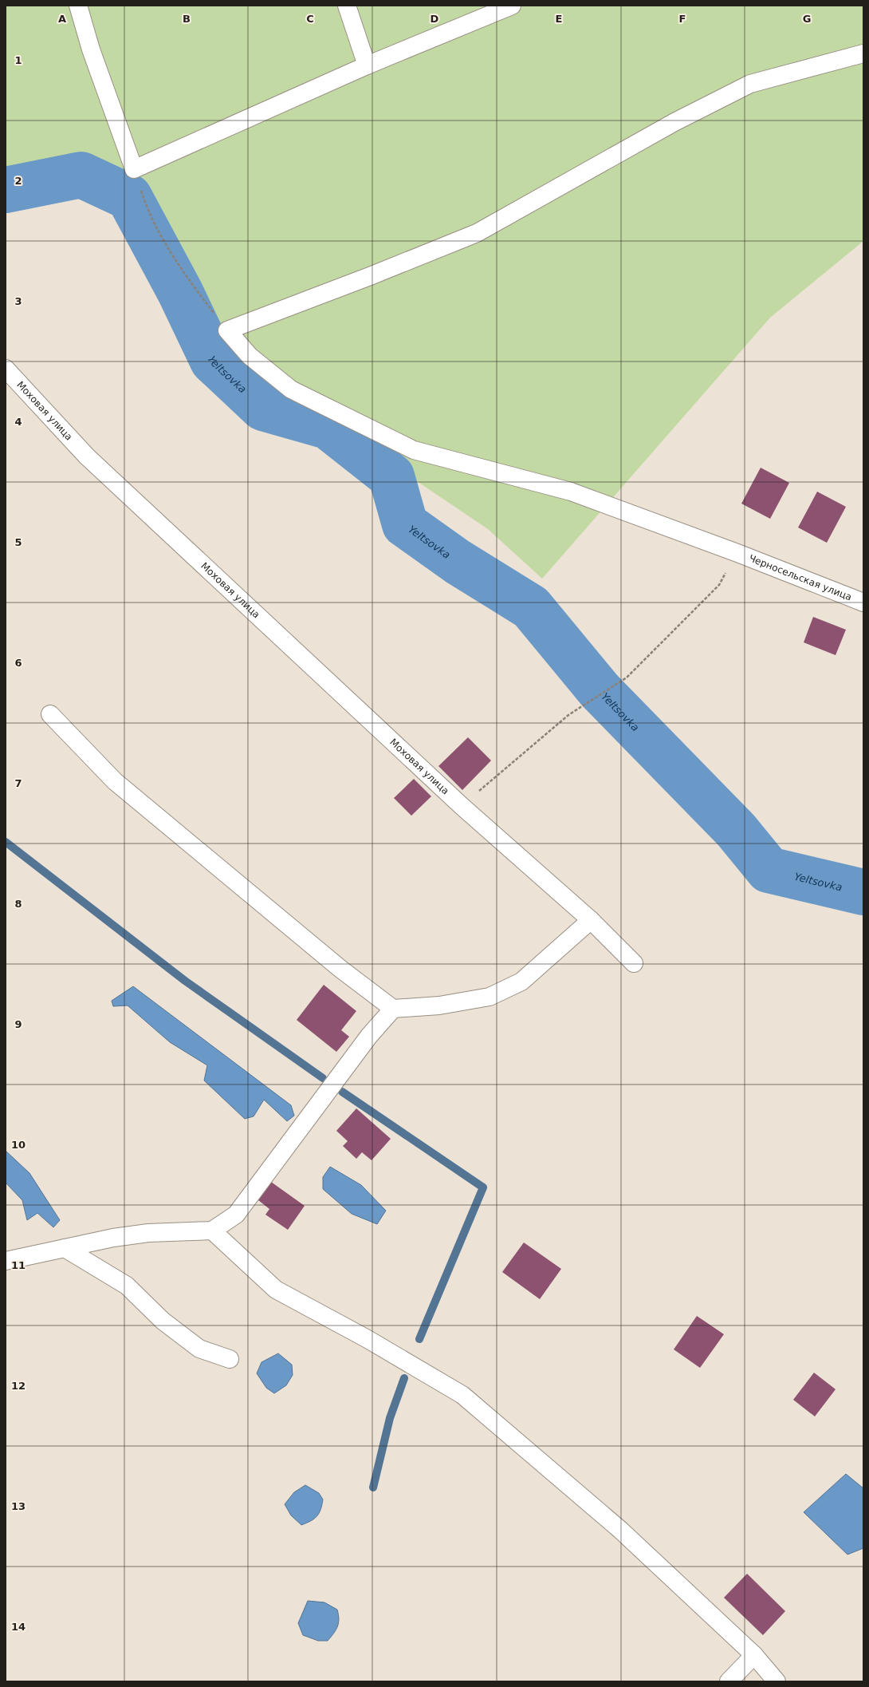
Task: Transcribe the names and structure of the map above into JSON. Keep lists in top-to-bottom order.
{
  "streets": {
    "street": ["Моховая улица", "Черносельская улица"]
  },
  "water": ["Yeltsovka"],
  "grid": {
    "columns": [
      "A",
      "B",
      "C",
      "D",
      "E",
      "F",
      "G"
    ],
    "rows": [
      "1",
      "2",
      "3",
      "4",
      "5",
      "6",
      "7",
      "8",
      "9",
      "10",
      "11",
      "12",
      "13",
      "14"
    ]
  }
}
